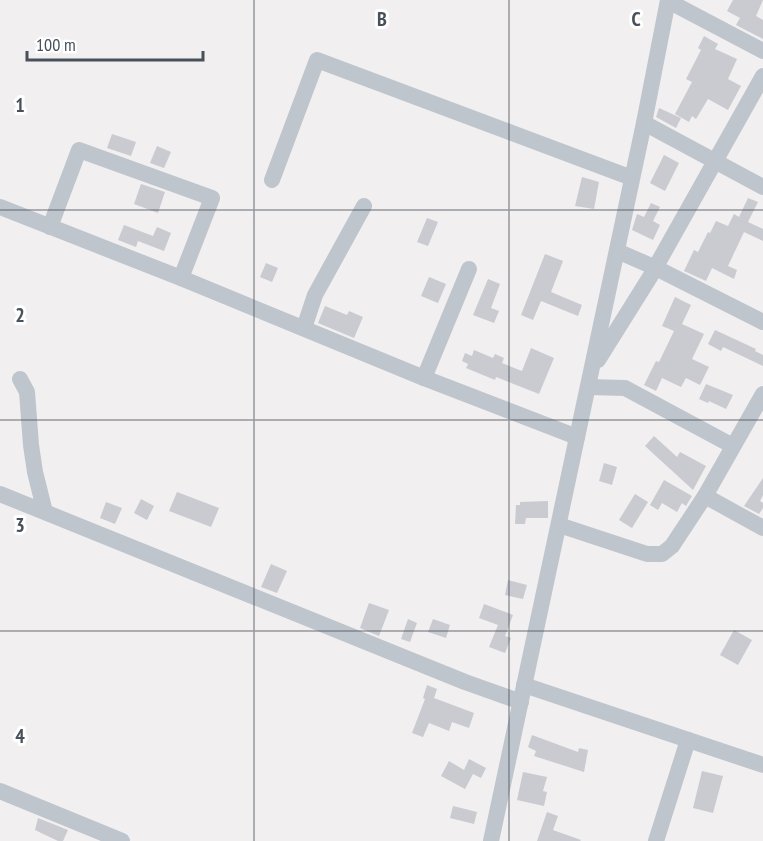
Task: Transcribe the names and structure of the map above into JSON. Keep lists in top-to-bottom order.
{
  "scale_bar": "100 m",
  "grid": {
    "columns": ["B", "C"],
    "rows": [
      "1",
      "2",
      "3",
      "4"
    ]
  }
}
